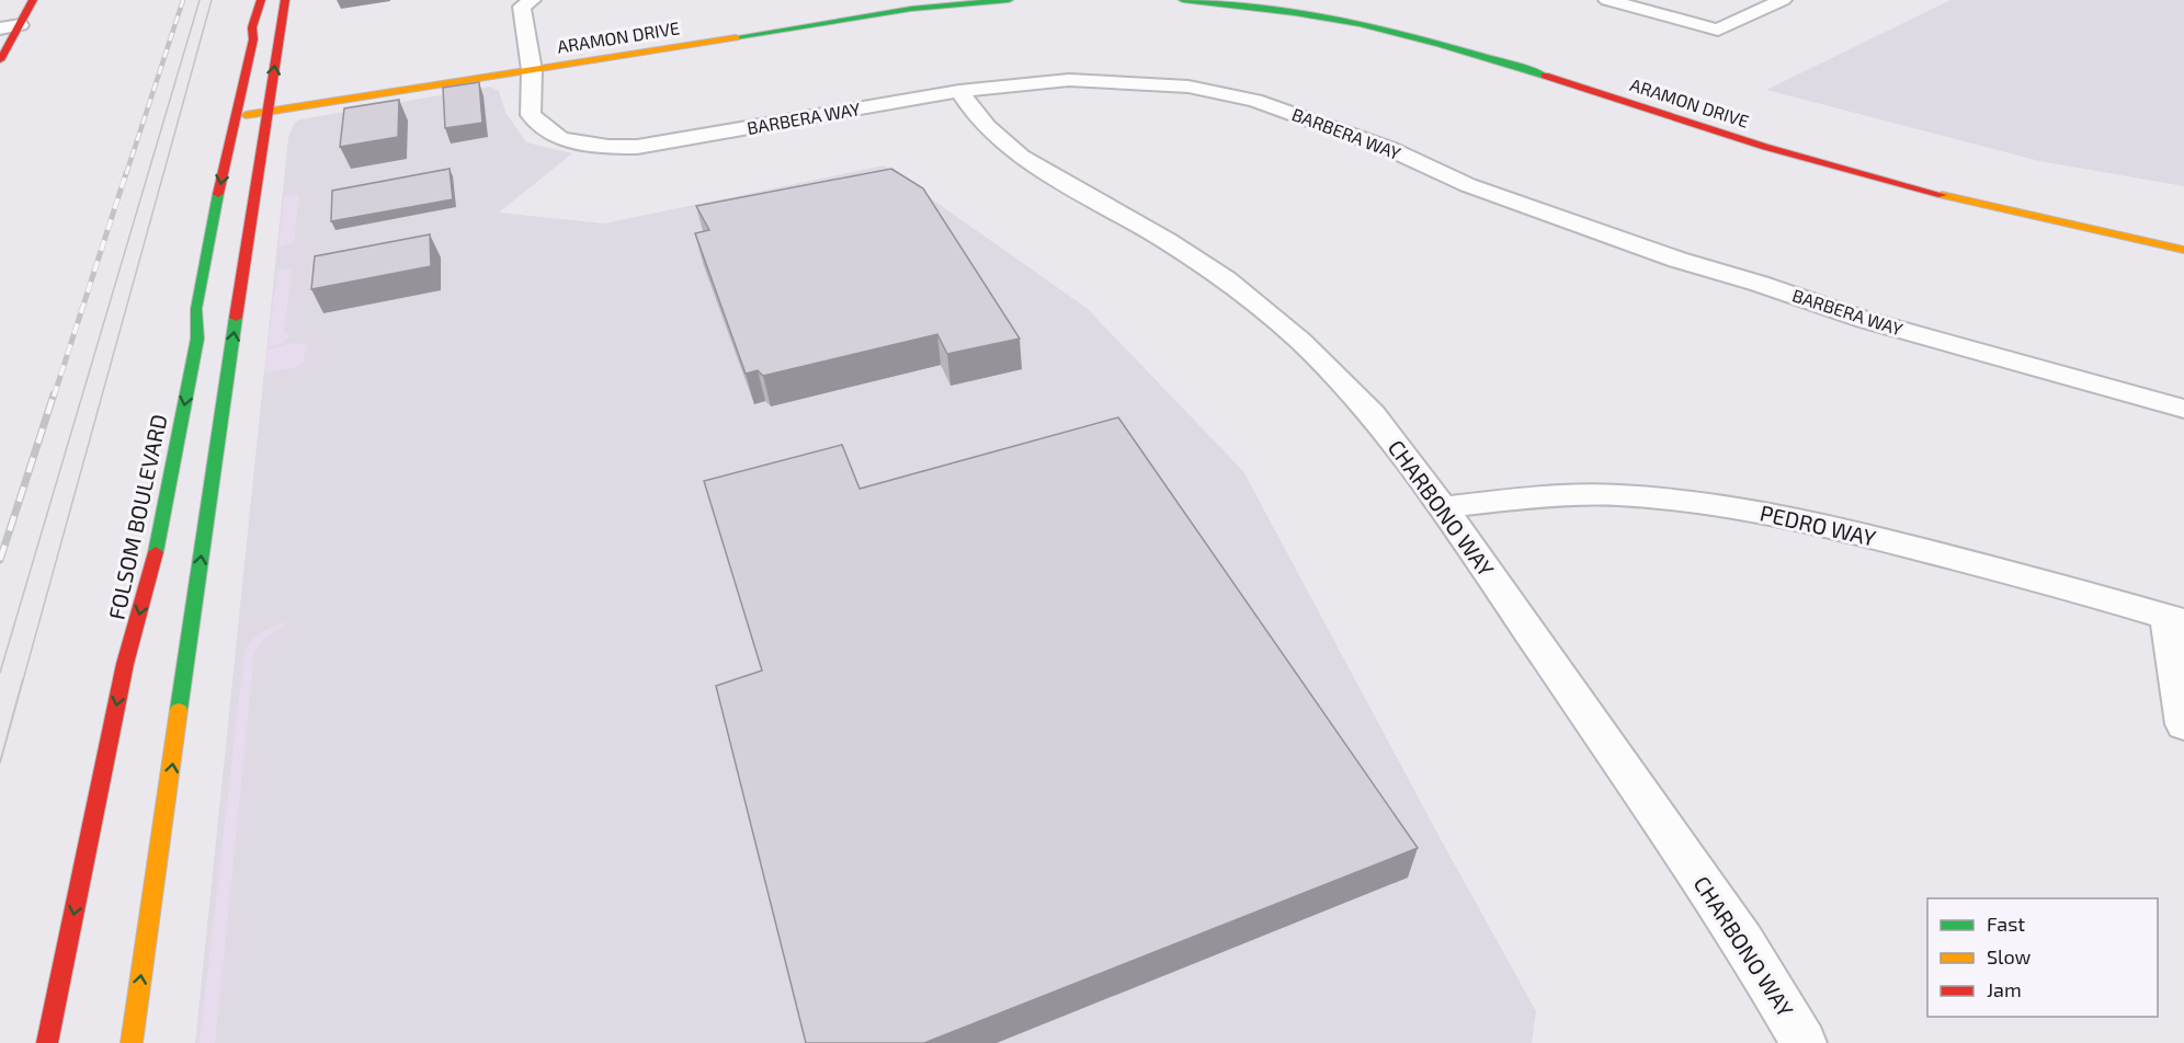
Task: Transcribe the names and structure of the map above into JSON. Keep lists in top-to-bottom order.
{
  "streets": {
    "main road": ["ARAMON DRIVE", "FOLSOM BOULEVARD"],
    "street": ["BARBERA WAY", "CHARBONO WAY", "PEDRO WAY"]
  },
  "crossings": [
    ["ARAMON DRIVE", "BARBERA WAY"],
    ["ARAMON DRIVE", "FOLSOM BOULEVARD"],
    ["BARBERA WAY", "CHARBONO WAY"],
    ["CHARBONO WAY", "PEDRO WAY"]
  ],
  "legend": ["Fast", "Slow", "Jam"]
}
